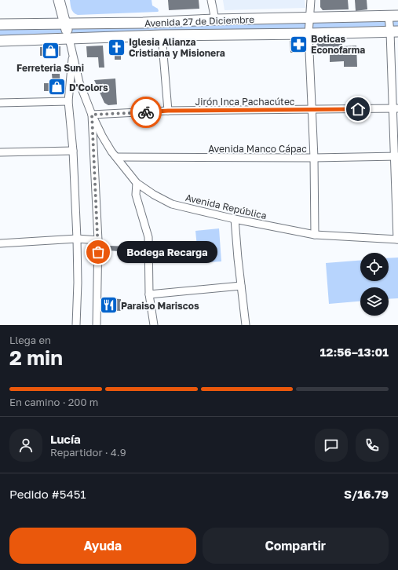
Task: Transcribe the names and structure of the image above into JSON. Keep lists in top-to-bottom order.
{
  "streets": {
    "street": [
      "Avenida 27 de Diciembre",
      "Jirón Inca Pachacútec",
      "Avenida Manco Cápac",
      "Avenida República"
    ]
  },
  "crossings": [
    ["Jirón Inca Pachacútec", "Avenida República"],
    ["Avenida Manco Cápac", "Avenida República"]
  ],
  "places": {
    "pharmacy": ["Boticas Econofarma"],
    "church": ["Iglesia Alianza Cristiana y Misionera"],
    "shop": ["Ferreteria Suni", "D'Colors"],
    "other": ["Bodega Recarga"],
    "restaurant": ["Paraiso Mariscos"]
  },
  "page": {
    "bubble": "Bodega Recarga",
    "heading": ["2 min", "Llega en", "12:56–13:01"],
    "panel": [
      "Lucía",
      "Repartidor · 4.9",
      "Pedido #5451",
      "S/16.79"
    ],
    "bar": "En camino · 200 m",
    "buttons": ["Ayuda", "Compartir"]
  }
}
